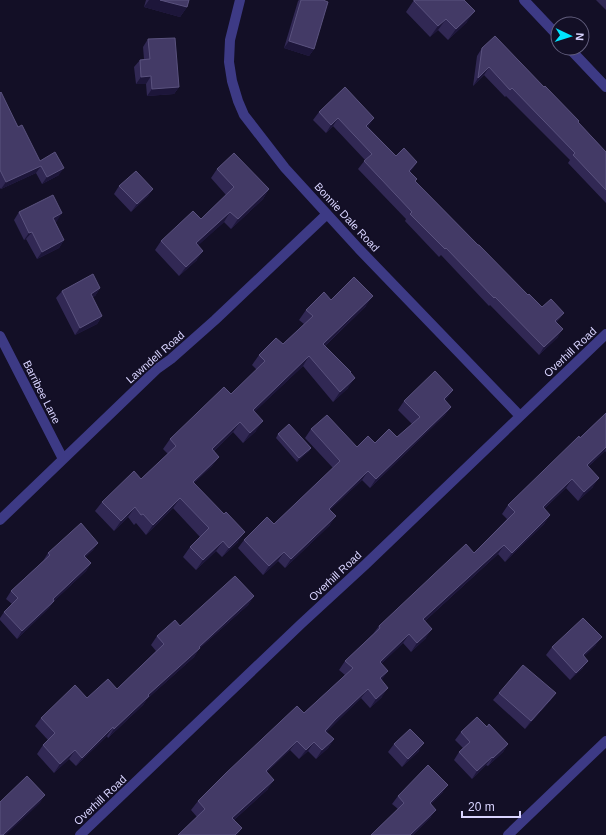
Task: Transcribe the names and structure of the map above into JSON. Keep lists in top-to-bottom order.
{
  "streets": {
    "street": [
      "Bonnie Dale Road",
      "Overhill Road",
      "Lawndell Road",
      "Barribee Lane"
    ]
  },
  "crossings": [
    ["Bonnie Dale Road", "Overhill Road"],
    ["Bonnie Dale Road", "Lawndell Road"],
    ["Lawndell Road", "Barribee Lane"]
  ],
  "scale_bar": "20 m",
  "north": "right"
}
